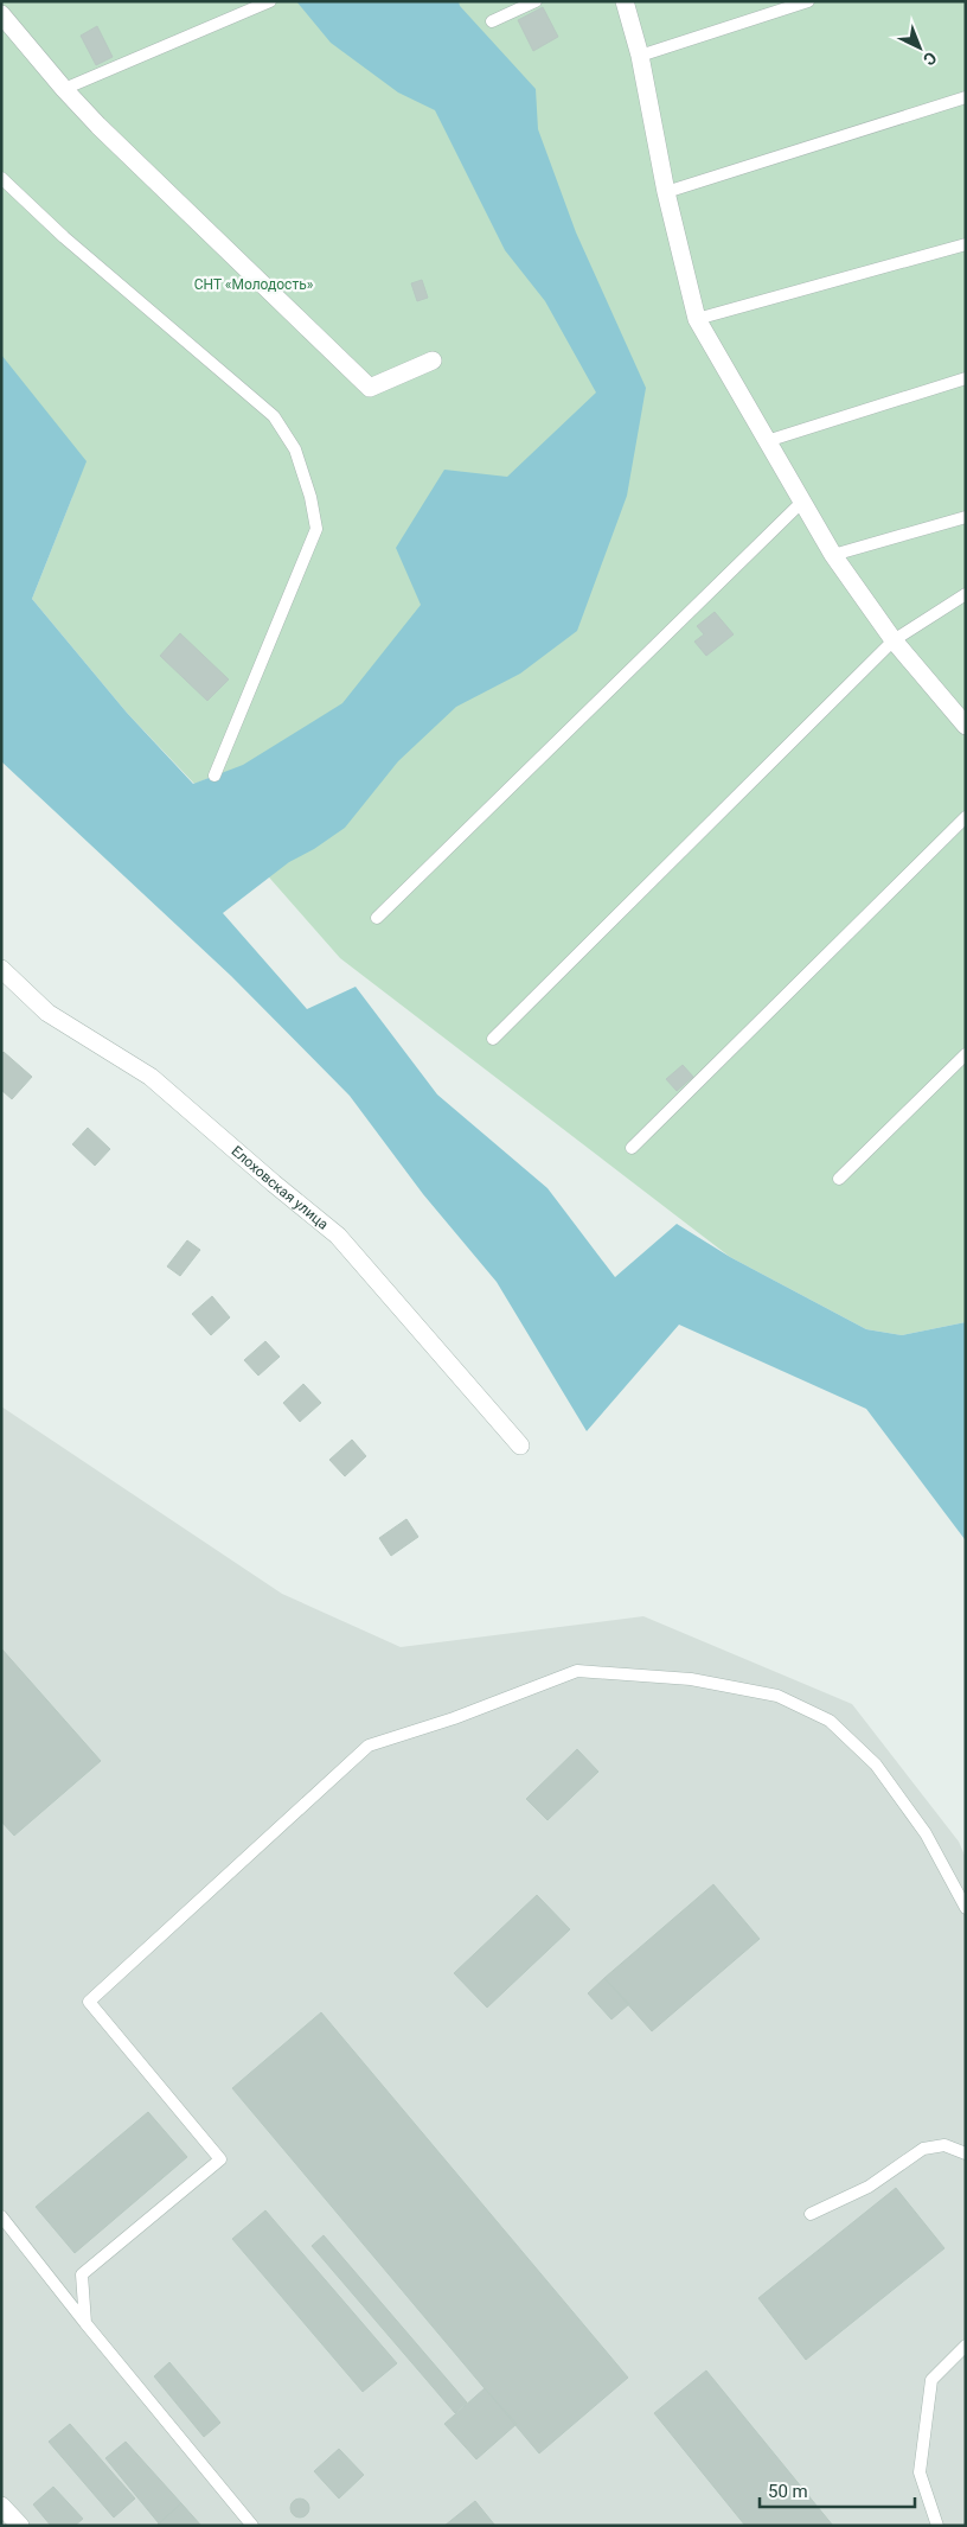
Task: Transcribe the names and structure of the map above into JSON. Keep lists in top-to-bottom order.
{
  "streets": {
    "street": ["Елоховская улица"]
  },
  "parks": ["СНТ «Молодость»"],
  "scale_bar": "50 m",
  "north": "bottom right"
}
